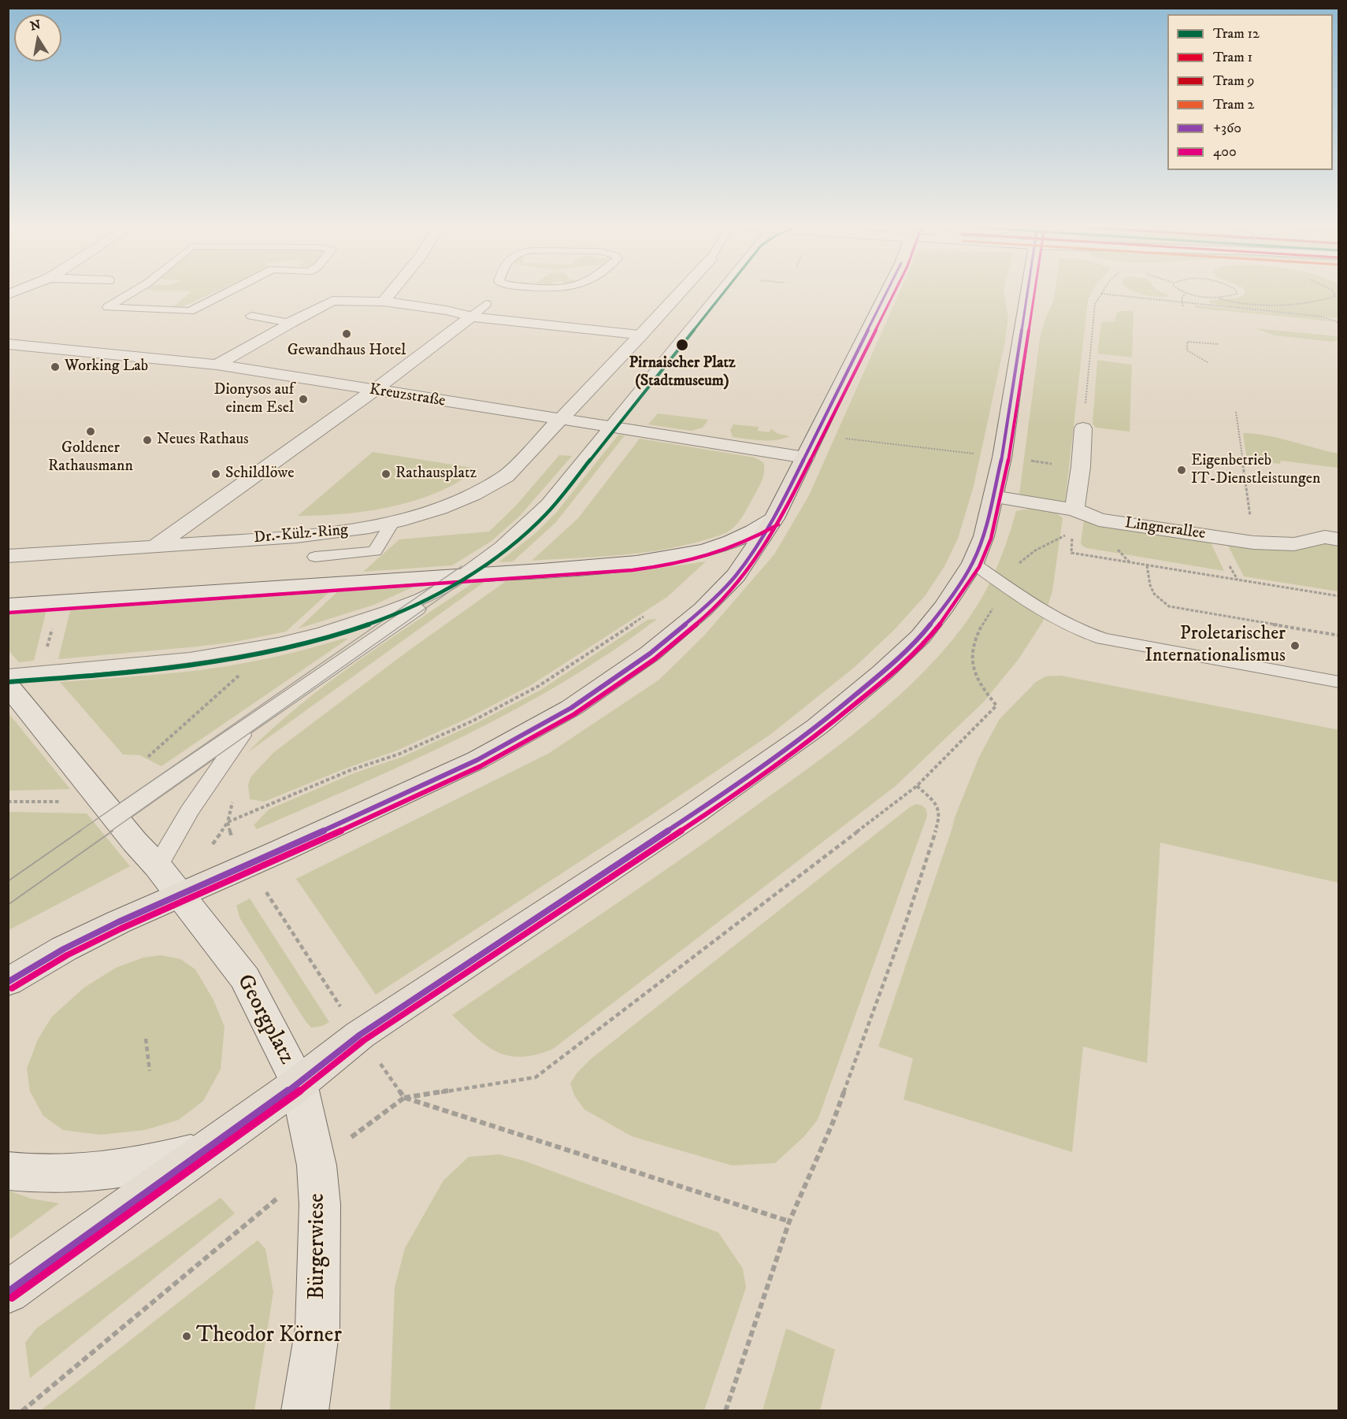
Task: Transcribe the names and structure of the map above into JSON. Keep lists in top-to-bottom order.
{
  "streets": {
    "main road": ["Georgplatz"],
    "street": [
      "Kreuzstraße",
      "Lingnerallee",
      "Dr.-Külz-Ring",
      "Bürgerwiese"
    ]
  },
  "crossings": [
    ["Kreuzstraße", "Dr.-Külz-Ring"],
    ["Georgplatz", "Bürgerwiese"]
  ],
  "places": [
    "Gewandhaus Hotel",
    "Pirnaischer Platz (Stadtmuseum)",
    "Working Lab",
    "Dionysos auf einem Esel",
    "Goldener Rathausmann",
    "Neues Rathaus",
    "Eigenbetrieb IT-Dienstleistungen",
    "Schildlöwe",
    "Rathausplatz",
    "Proletarischer Internationalismus",
    "Theodor Körner"
  ],
  "lines": ["tram line 12", "transit line +360", "transit line 400"],
  "legend": [
    "Tram 12",
    "Tram 1",
    "Tram 9",
    "Tram 2",
    "+360",
    "400"
  ],
  "north": "top"
}
